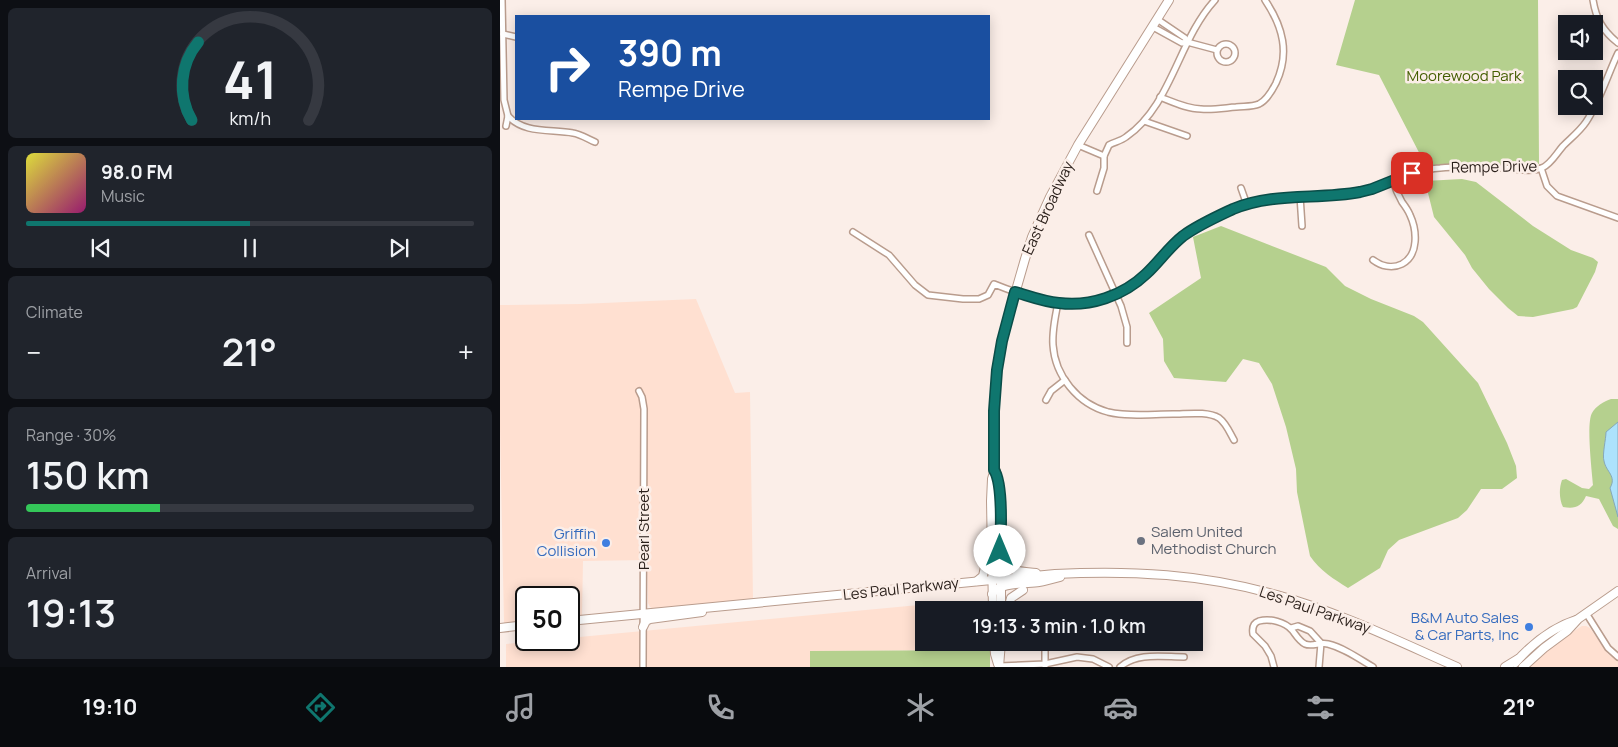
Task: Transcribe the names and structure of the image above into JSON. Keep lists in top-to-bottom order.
{
  "streets": {
    "main road": ["East Broadway", "Les Paul Parkway"],
    "street": ["Rempe Drive", "Pearl Street"]
  },
  "crossings": [
    ["Rempe Drive", "East Broadway"],
    ["East Broadway", "Les Paul Parkway"],
    ["Pearl Street", "Les Paul Parkway"]
  ],
  "parks": ["Moorewood Park"],
  "places": ["Salem United Methodist Church", "Griffin Collision", "B&M Auto Sales & Car Parts, Inc"],
  "page": {
    "turn": ["390 m", "Rempe Drive"],
    "song": ["98.0 FM", "Music"],
    "tile": [
      "Climate",
      ["Range · 30%", "150 km"],
      ["Arrival", "19:13"]
    ],
    "heat": ["−", "21°", "+"],
    "limit": "50",
    "trip": "19:13 · 3 min · 1.0 km",
    "tabs": ["19:10", "21°"],
    "gauge": ["41", "km/h"]
  }
}
